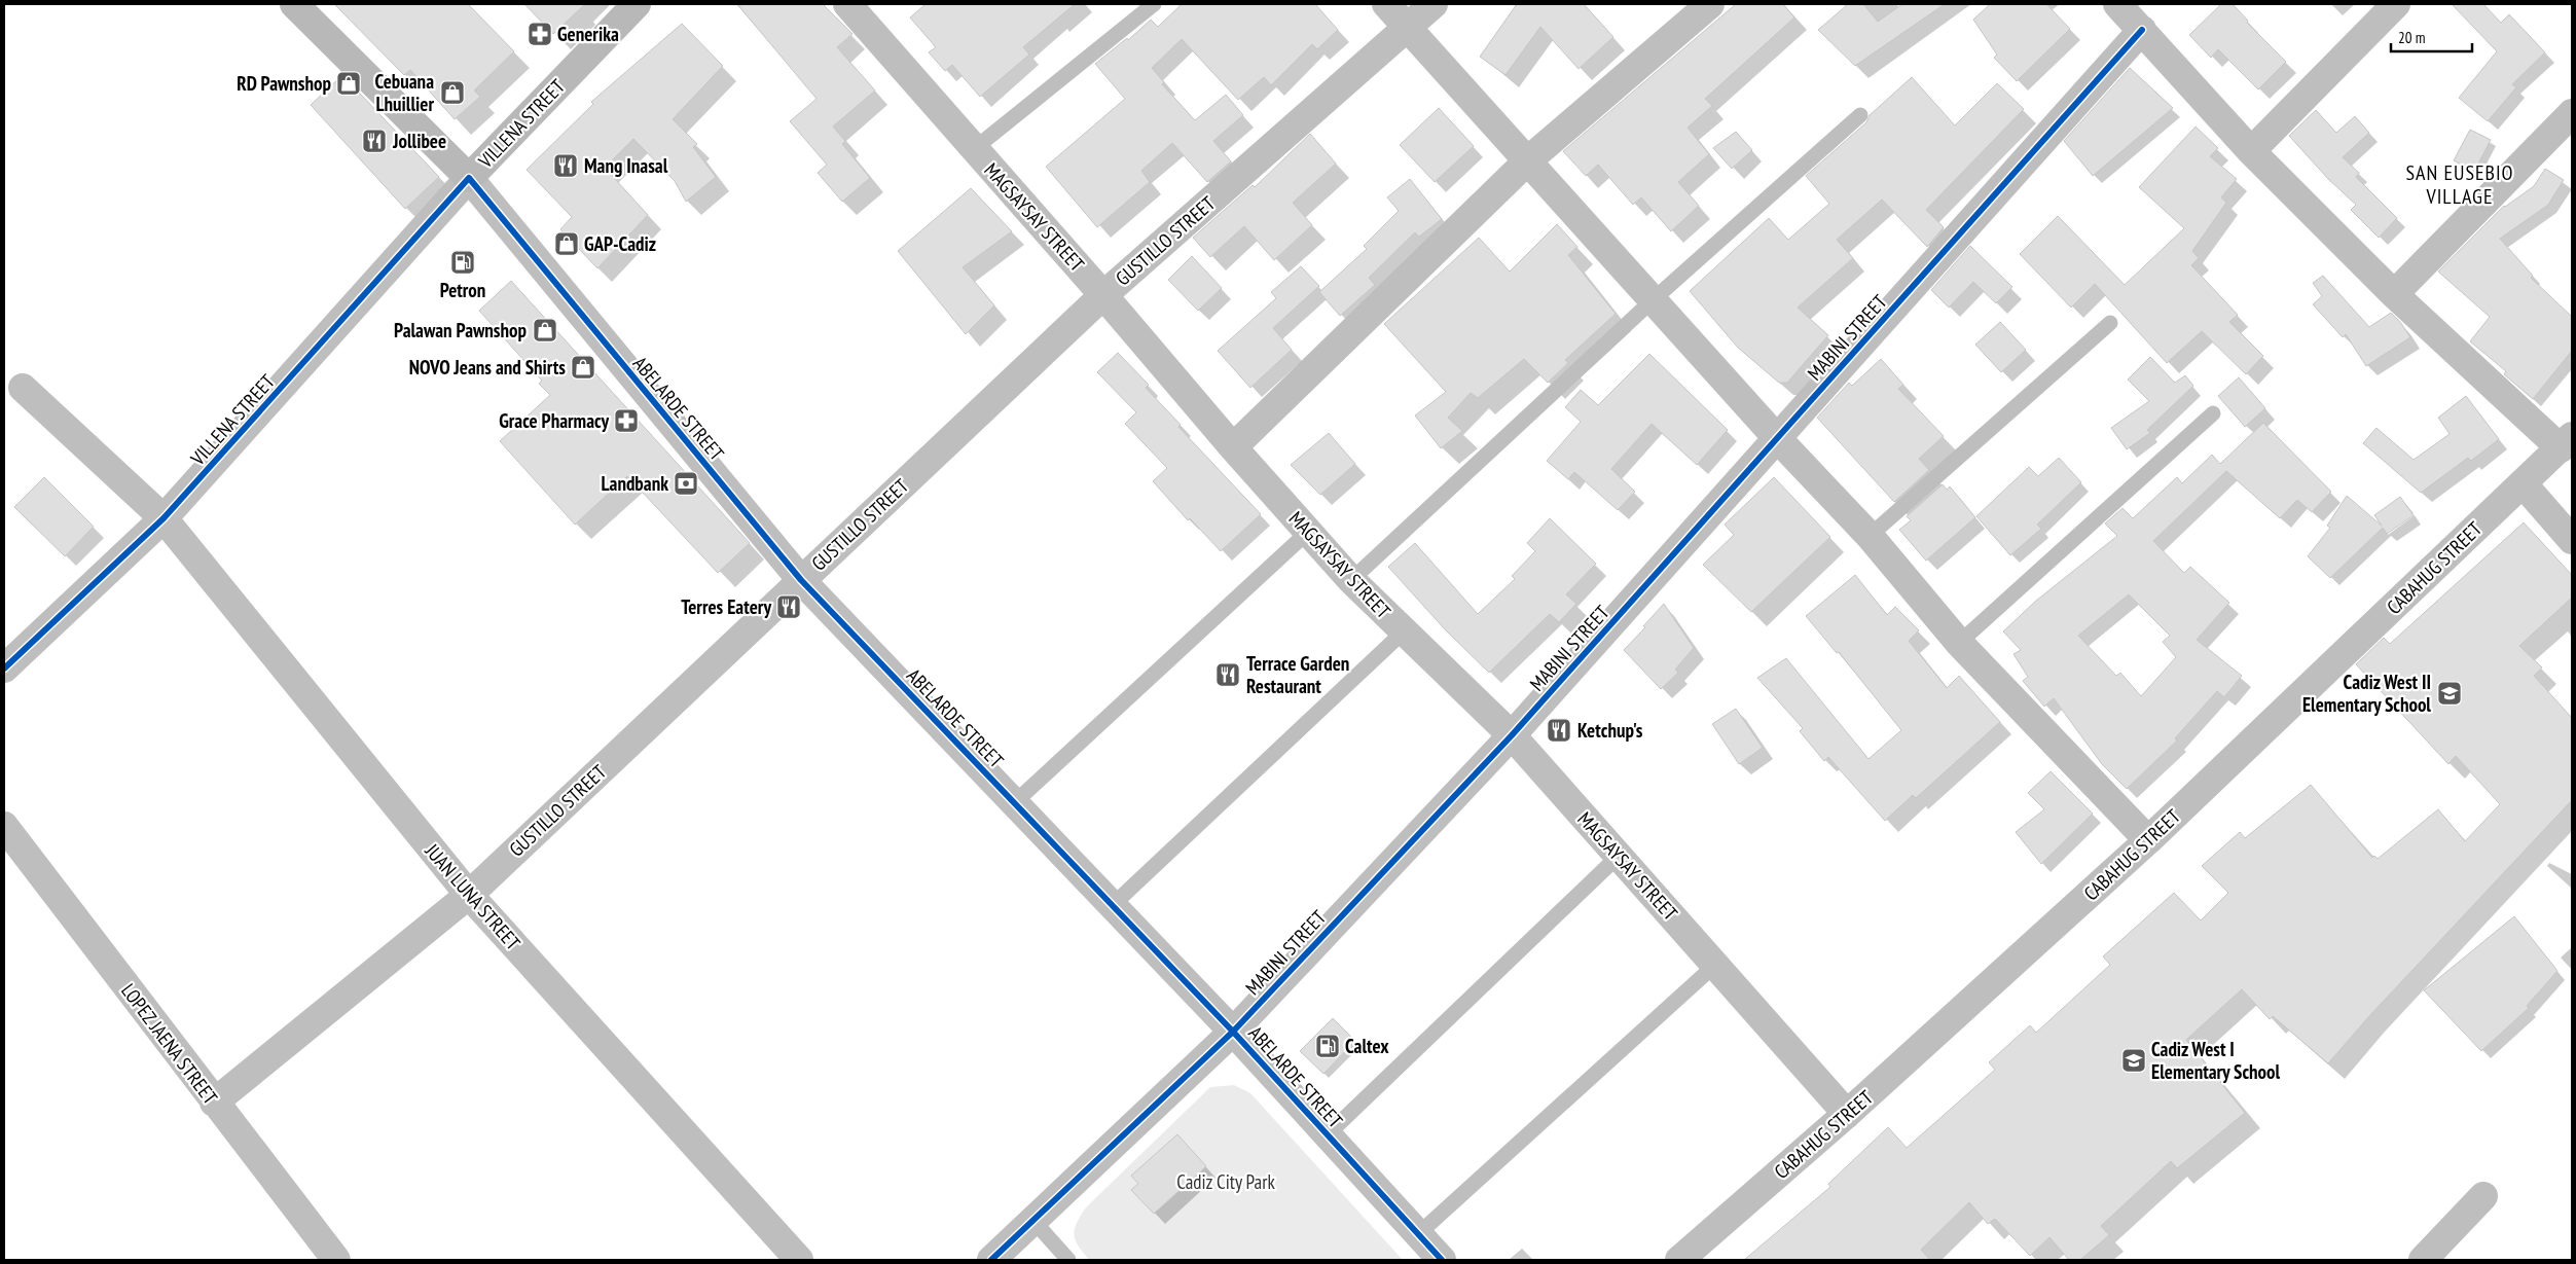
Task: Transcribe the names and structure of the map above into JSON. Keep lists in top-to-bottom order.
{
  "streets": {
    "main road": ["VILLENA STREET", "ABELARDE STREET"],
    "street": [
      "MAGSAYSAY STREET",
      "GUSTILLO STREET",
      "MABINI STREET",
      "CABAHUG STREET",
      "JUAN LUNA STREET",
      "LOPEZ JAENA STREET"
    ]
  },
  "crossings": [
    ["VILLENA STREET", "ABELARDE STREET"],
    ["VILLENA STREET", "JUAN LUNA STREET"],
    ["MAGSAYSAY STREET", "GUSTILLO STREET"],
    ["MAGSAYSAY STREET", "MABINI STREET"],
    ["MAGSAYSAY STREET", "CABAHUG STREET"],
    ["GUSTILLO STREET", "ABELARDE STREET"],
    ["GUSTILLO STREET", "JUAN LUNA STREET"],
    ["GUSTILLO STREET", "LOPEZ JAENA STREET"],
    ["MABINI STREET", "ABELARDE STREET"]
  ],
  "districts": ["SAN EUSEBIO VILLAGE"],
  "parks": ["Cadiz City Park"],
  "places": {
    "pharmacy": ["Generika", "Grace Pharmacy"],
    "shop": [
      "RD Pawnshop",
      "Cebuana Lhuillier",
      "GAP-Cadiz",
      "Palawan Pawnshop",
      "NOVO Jeans and Shirts"
    ],
    "restaurant": [
      "Jollibee",
      "Mang Inasal",
      "Terres Eatery",
      "Terrace Garden Restaurant",
      "Ketchup's"
    ],
    "fuel station": ["Petron", "Caltex"],
    "bank": ["Landbank"],
    "school or university": ["Cadiz West II Elementary School", "Cadiz West I Elementary School"]
  },
  "scale_bar": "20 m"
}
